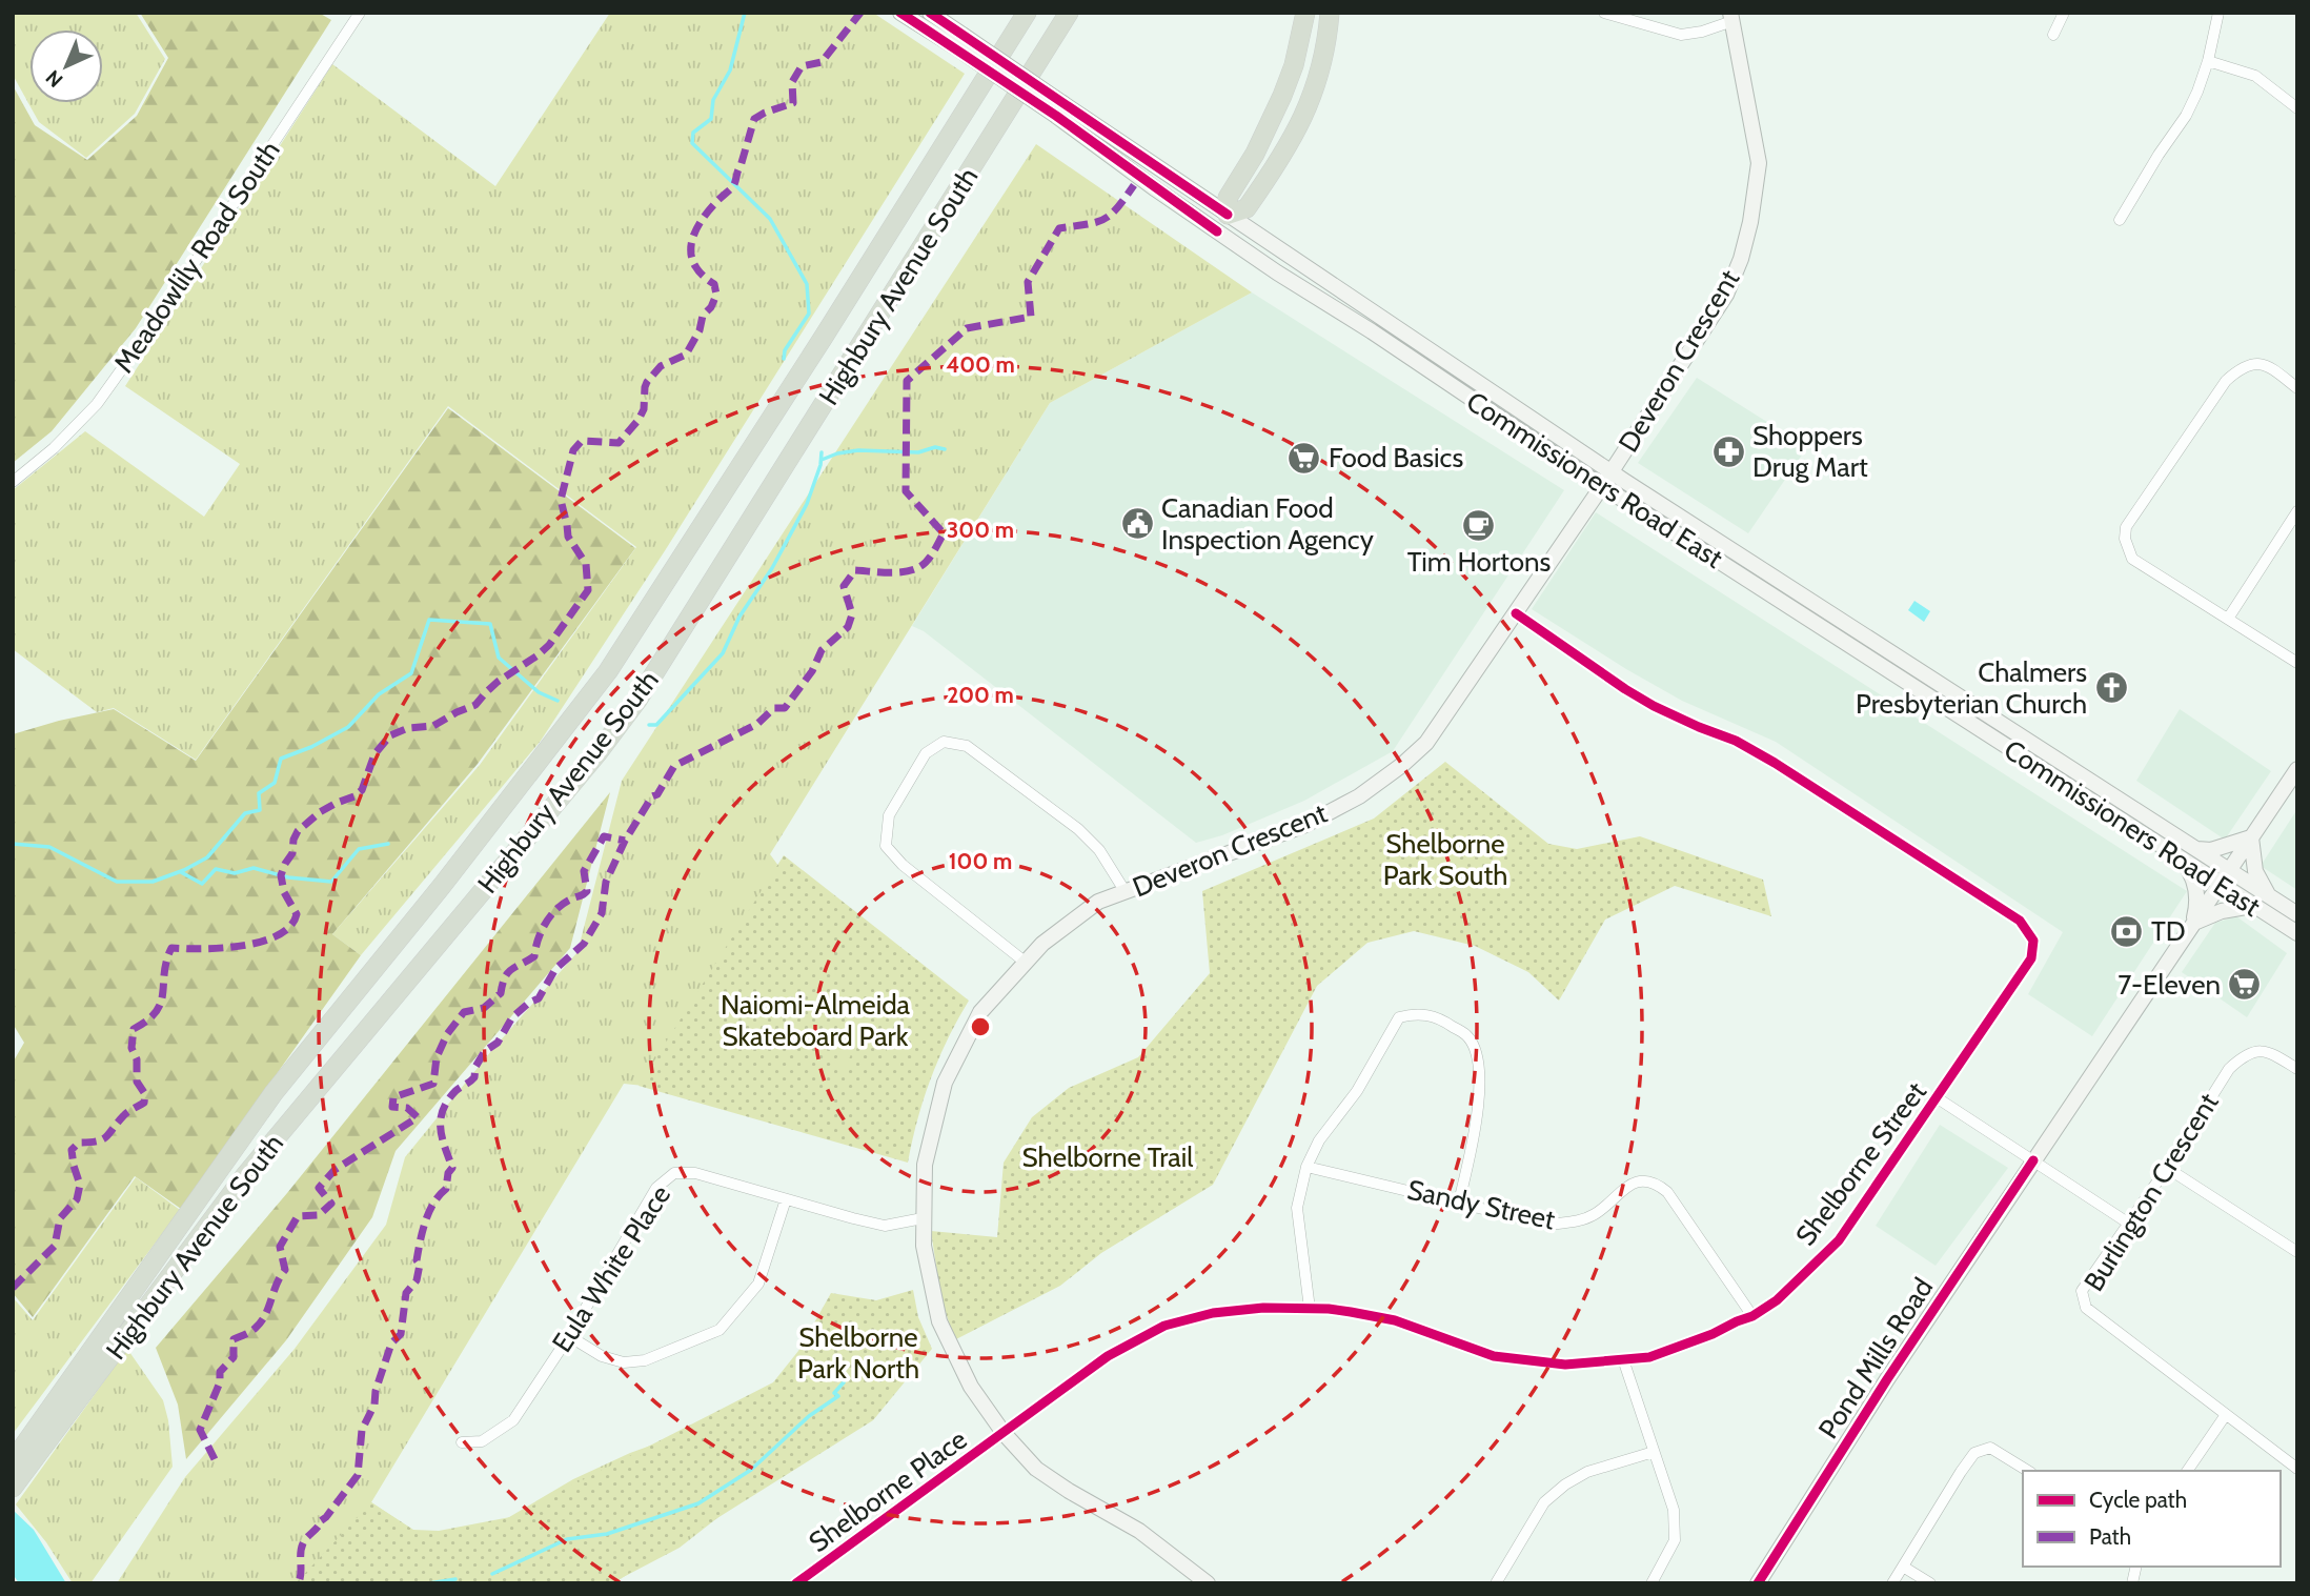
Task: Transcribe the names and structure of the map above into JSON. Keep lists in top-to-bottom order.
{
  "streets": {
    "highway": ["Highbury Avenue South"],
    "main road": ["Deveron Crescent", "Commissioners Road East", "Pond Mills Road"],
    "street": [
      "Meadowlily Road South",
      "Shelborne Street",
      "Burlington Crescent",
      "Sandy Street",
      "Eula White Place",
      "Shelborne Place"
    ]
  },
  "crossings": [
    ["Deveron Crescent", "Commissioners Road East"],
    ["Deveron Crescent", "Shelborne Street"],
    ["Deveron Crescent", "Eula White Place"],
    ["Deveron Crescent", "Shelborne Place"],
    ["Commissioners Road East", "Pond Mills Road"],
    ["Shelborne Street", "Sandy Street"],
    ["Shelborne Street", "Shelborne Place"]
  ],
  "parks": [
    "Shelborne Park South",
    "Naiomi-Almeida Skateboard Park",
    "Shelborne Trail",
    "Shelborne Park North"
  ],
  "places": {
    "pharmacy": ["Shoppers Drug Mart"],
    "supermarket": ["Food Basics", "7-Eleven"],
    "public building": ["Canadian Food Inspection Agency"],
    "cafe": ["Tim Hortons"],
    "church": ["Chalmers Presbyterian Church"],
    "bank": ["TD"]
  },
  "legend": ["Cycle path", "Path"],
  "north": "bottom left",
  "rings": [
    "400 m",
    "300 m",
    "200 m",
    "100 m"
  ]
}
